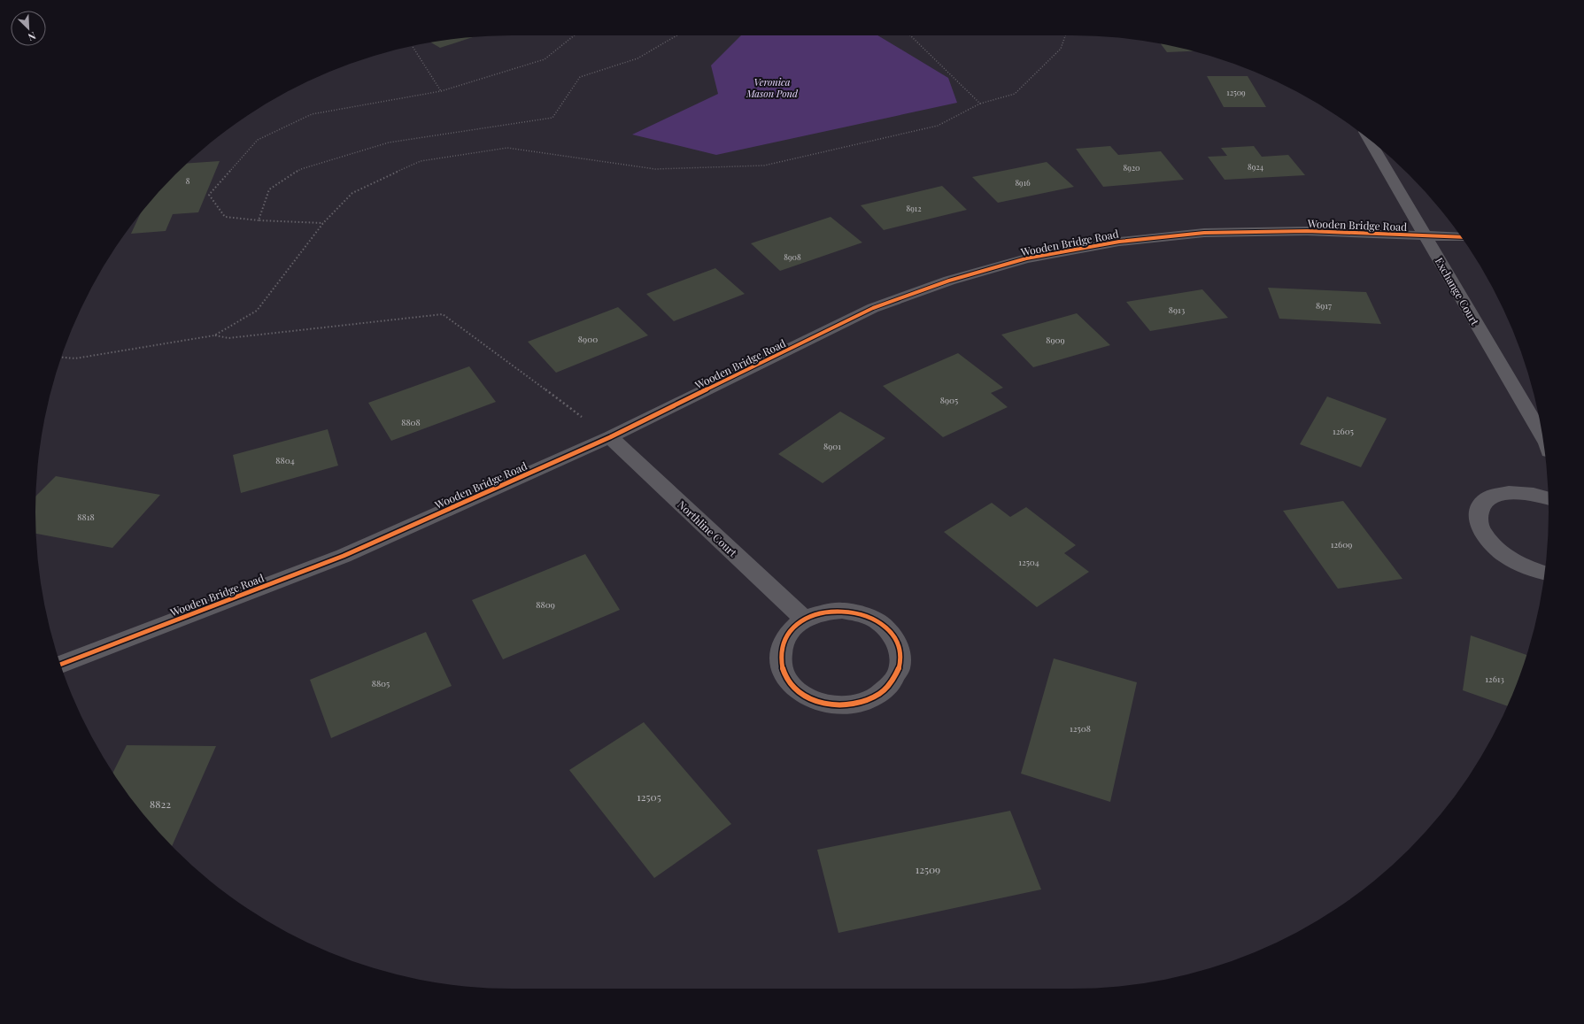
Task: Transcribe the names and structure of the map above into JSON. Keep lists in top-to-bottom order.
{
  "streets": {
    "street": ["Wooden Bridge Road", "Exchange Court", "Northline Court"]
  },
  "crossings": [
    ["Wooden Bridge Road", "Exchange Court"],
    ["Wooden Bridge Road", "Northline Court"]
  ],
  "water": ["Veronica Mason Pond"],
  "house_numbers": [
    "12509",
    "8924",
    "8920",
    "8",
    "8916",
    "8912",
    "8908",
    "8917",
    "8913",
    "8900",
    "8909",
    "8905",
    "8808",
    "12605",
    "8901",
    "8804",
    "8818",
    "12609",
    "12504",
    "8809",
    "12613",
    "8805",
    "12508",
    "12505",
    "8822",
    "12509"
  ],
  "north": "bottom right"
}
